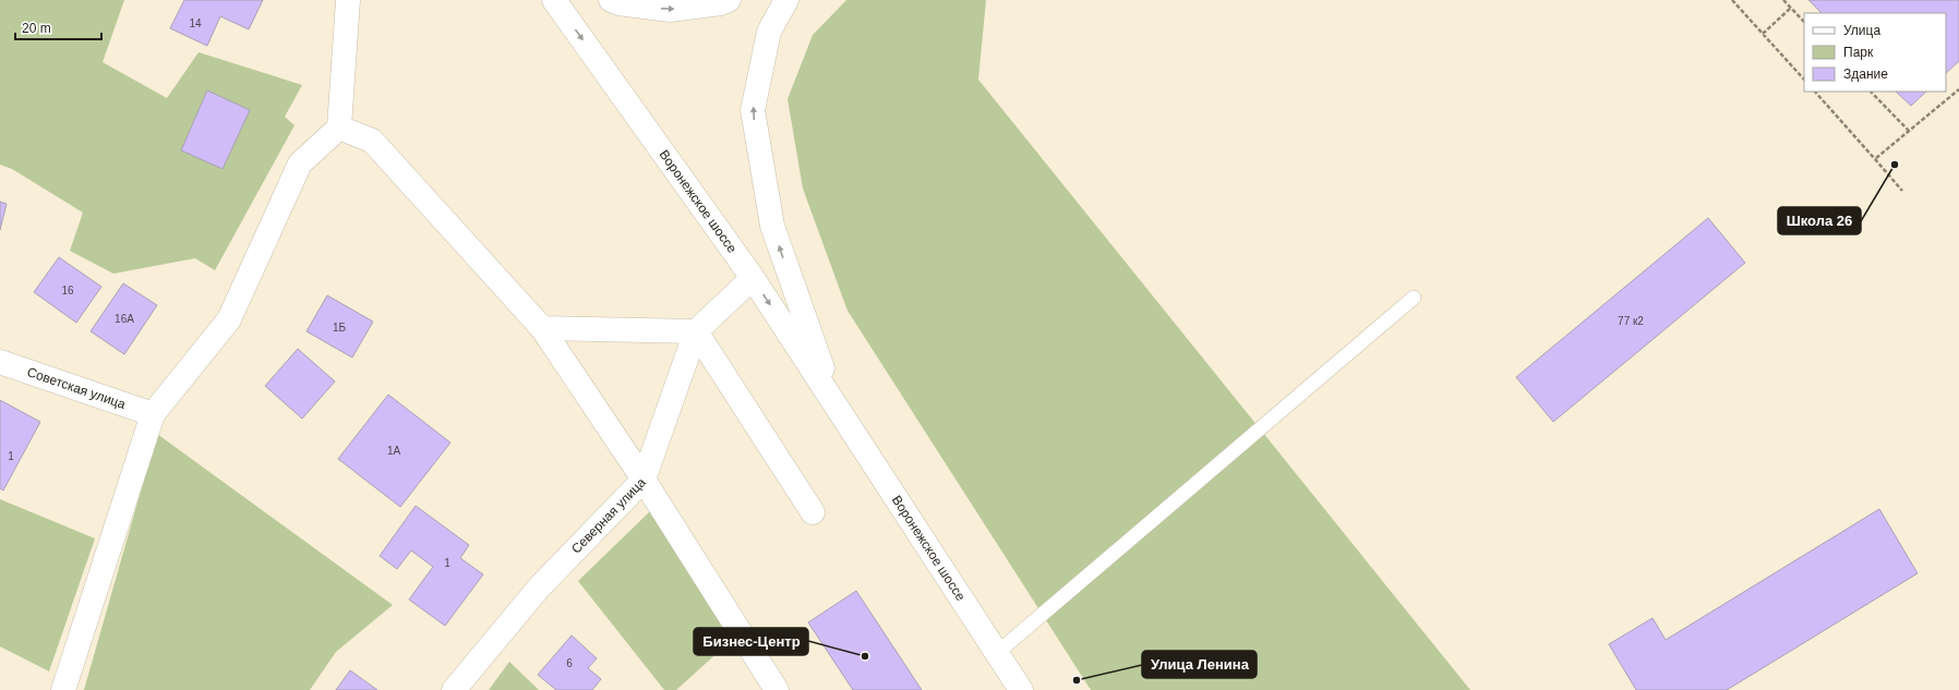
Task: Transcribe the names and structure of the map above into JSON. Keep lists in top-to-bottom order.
{
  "streets": {
    "street": ["Воронежское шоссе", "Советская улица", "Северная улица"]
  },
  "crossings": [
    ["Воронежское шоссе", "Северная улица"]
  ],
  "places": ["Школа 26", "Бизнес-Центр", "Улица Ленина"],
  "house_numbers": [
    "14",
    "16",
    "16А",
    "77 к2",
    "1Б",
    "1А",
    "1",
    "1",
    "6"
  ],
  "legend": ["Улица", "Парк", "Здание"],
  "scale_bar": "20 m"
}
